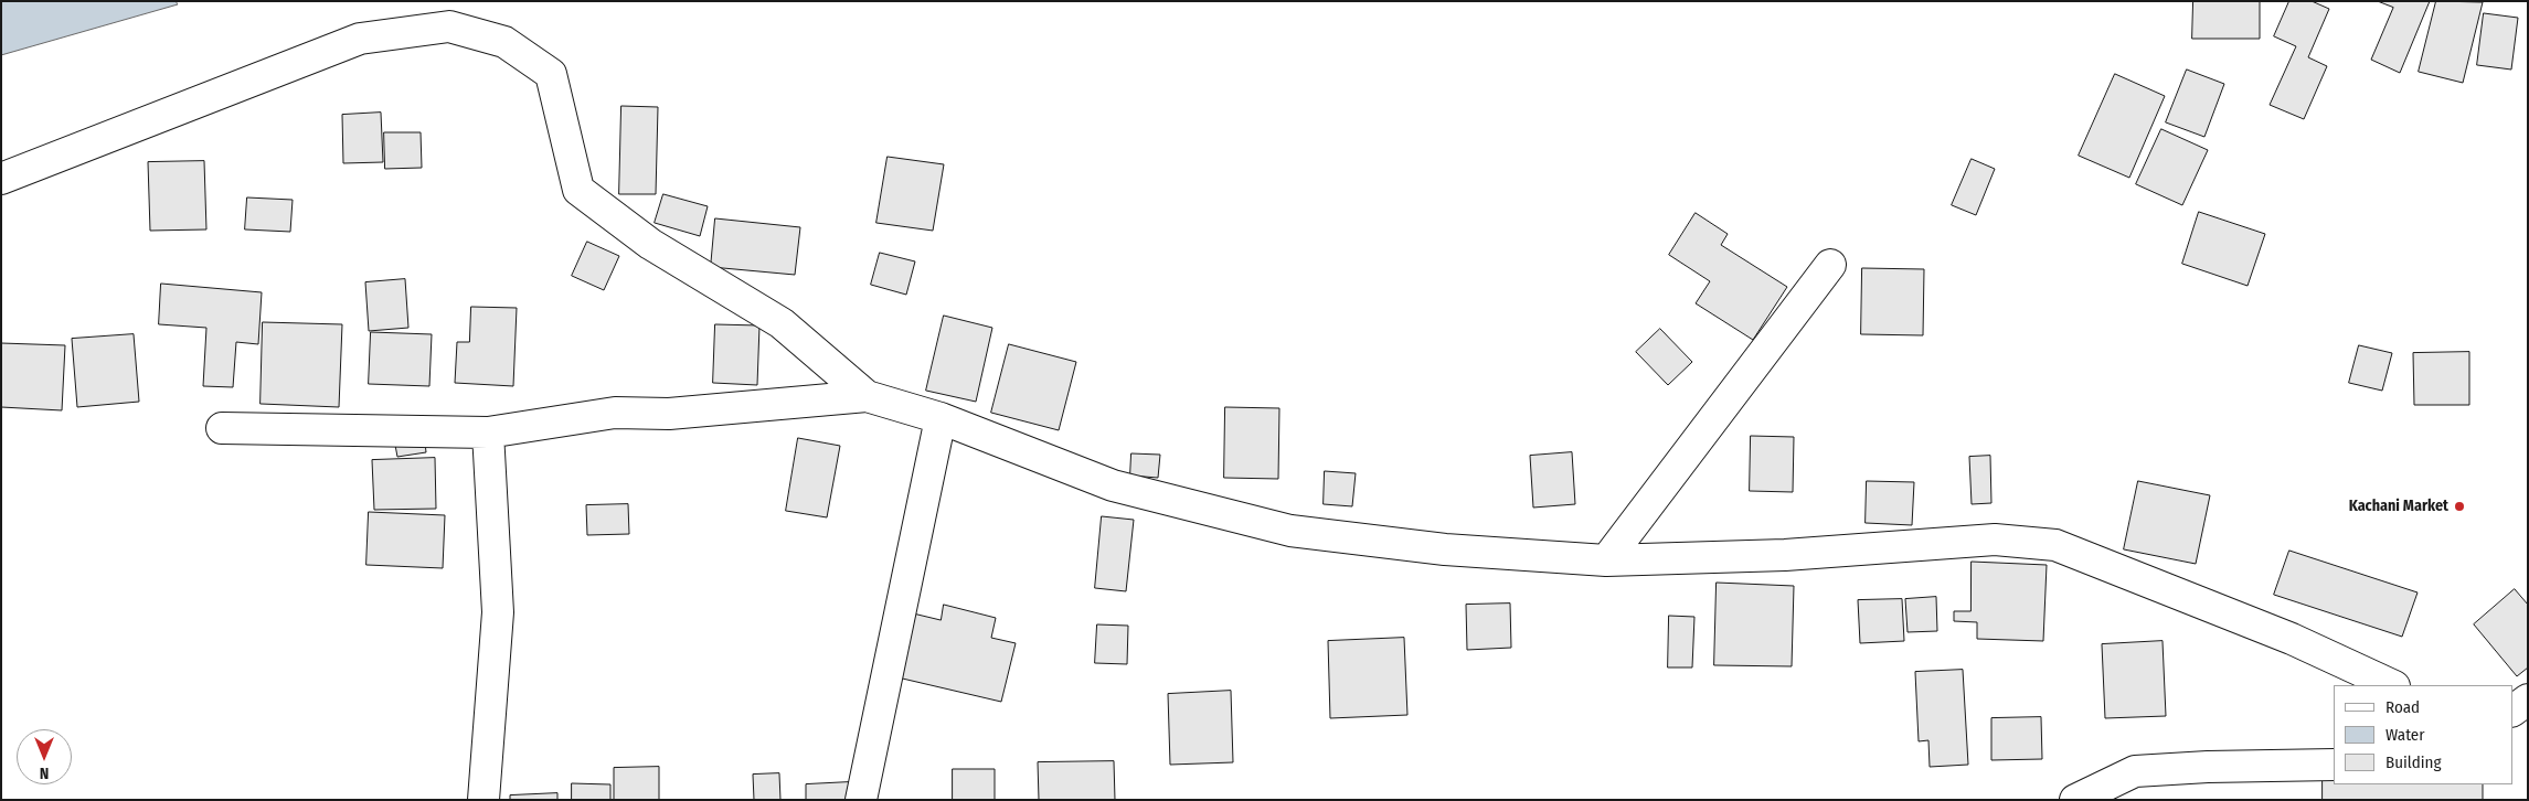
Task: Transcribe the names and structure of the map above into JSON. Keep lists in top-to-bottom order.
{
  "places": ["Kachani Market"],
  "legend": ["Road", "Water", "Building"],
  "north": "bottom"
}
